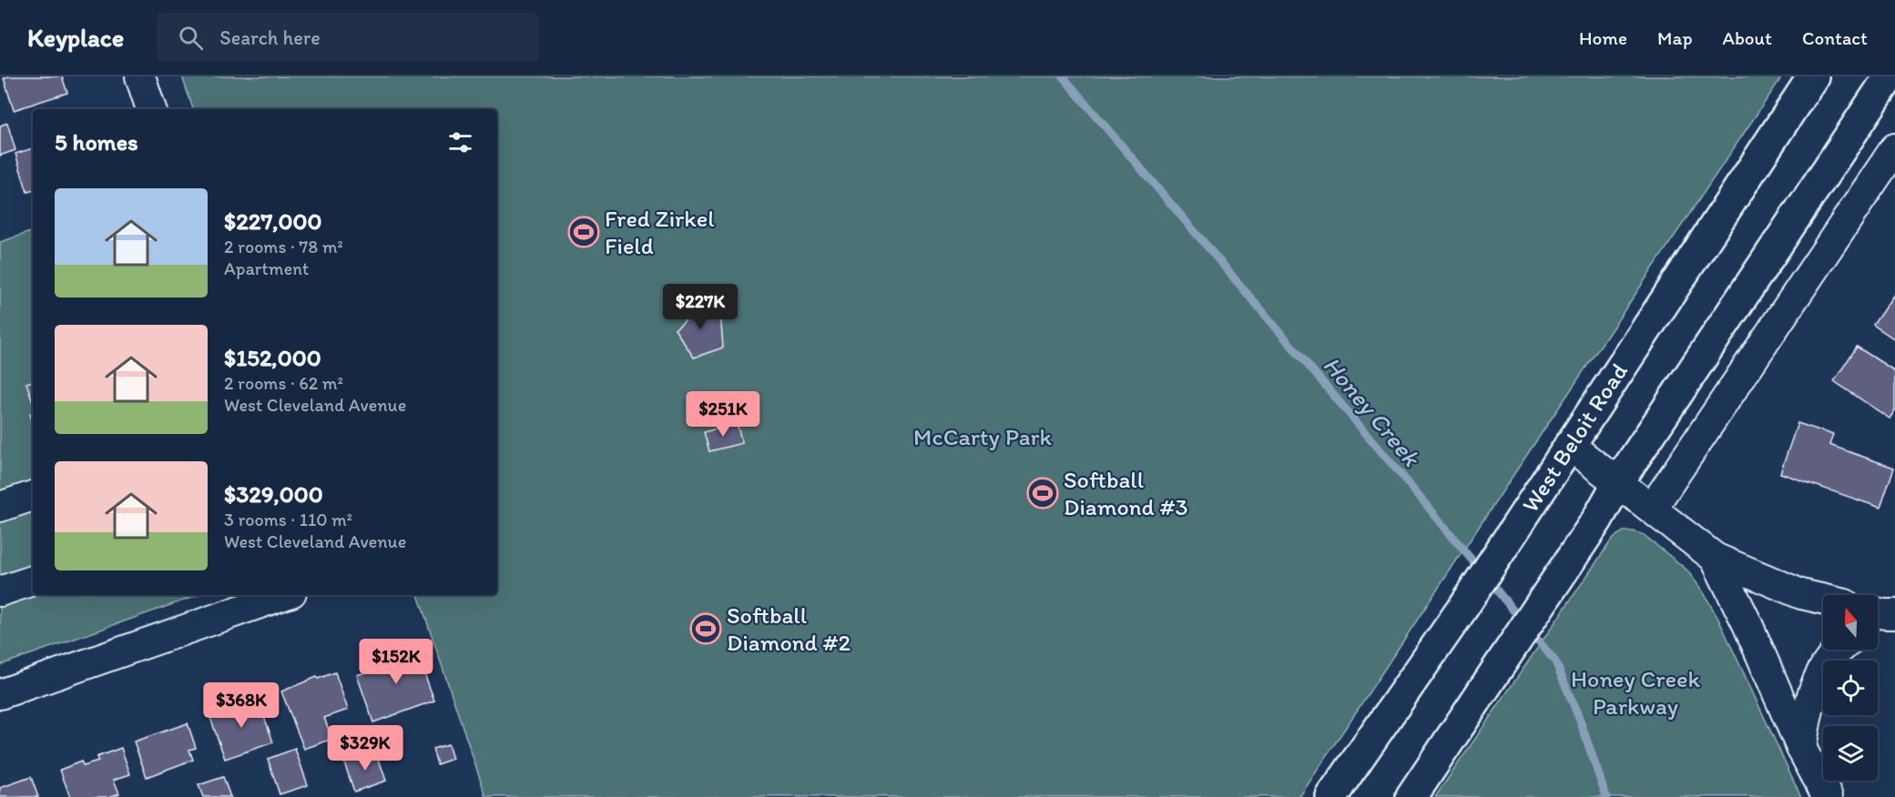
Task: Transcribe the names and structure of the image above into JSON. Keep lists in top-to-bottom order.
{
  "streets": {
    "main road": ["West Beloit Road"]
  },
  "water": ["Honey Creek"],
  "parks": ["McCarty Park", "Honey Creek Parkway"],
  "places": {
    "sports": ["Fred Zirkel Field", "Softball Diamond #3", "Softball Diamond #2"]
  },
  "north": "top",
  "page": {
    "header": "Keyplace",
    "search": "Search here",
    "nav": [
      "Home",
      "Map",
      "About",
      "Contact"
    ],
    "heading": "5 homes",
    "list": [
      {
        "name": "$227,000",
        "note": "2 rooms · 78 m² · Apartment"
      },
      {
        "name": "$152,000",
        "note": "2 rooms · 62 m² · West Cleveland Avenue"
      },
      {
        "name": "$329,000",
        "note": "3 rooms · 110 m² · West Cleveland Avenue"
      }
    ],
    "price": [
      "$227K",
      "$251K",
      "$152K",
      "$368K",
      "$329K"
    ]
  }
}
